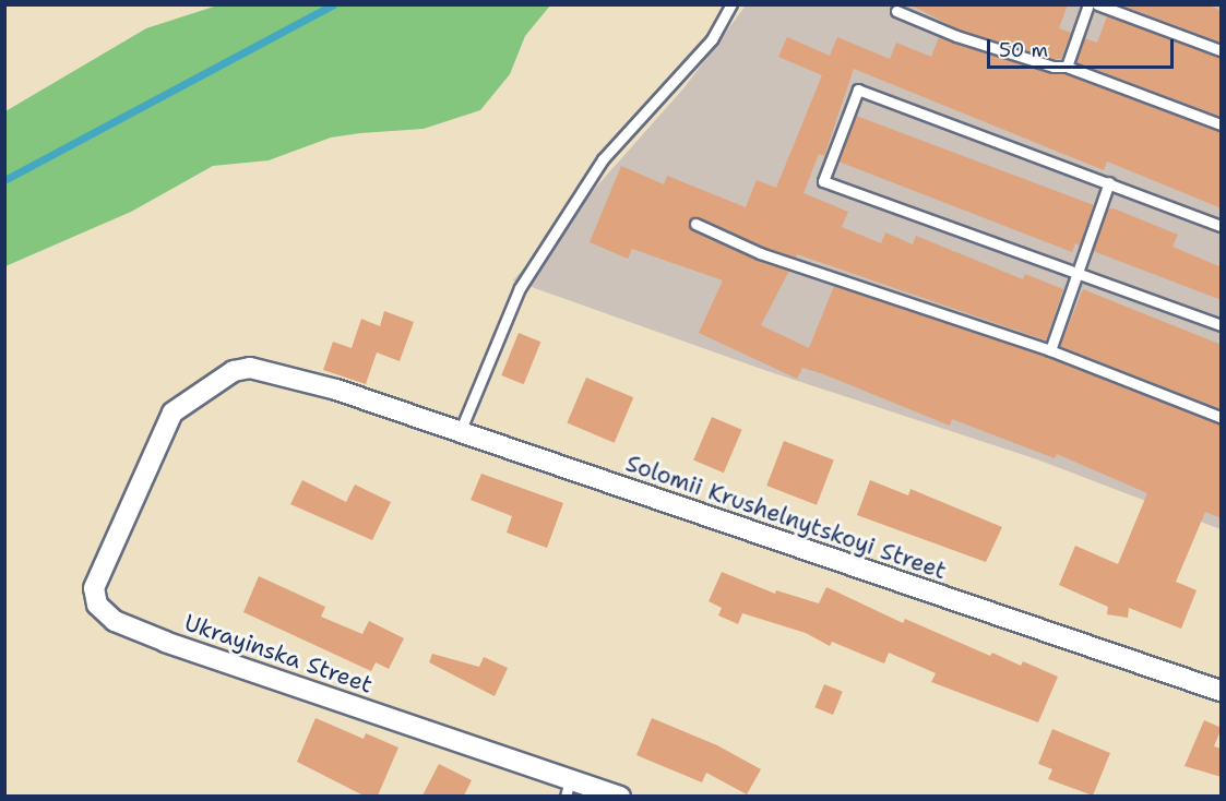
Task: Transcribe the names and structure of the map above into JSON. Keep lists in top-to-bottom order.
{
  "streets": {
    "street": ["Solomii Krushelnytskoyi Street", "Ukrayinska Street"]
  },
  "crossings": [
    ["Solomii Krushelnytskoyi Street", "Ukrayinska Street"]
  ],
  "scale_bar": "50 m"
}
